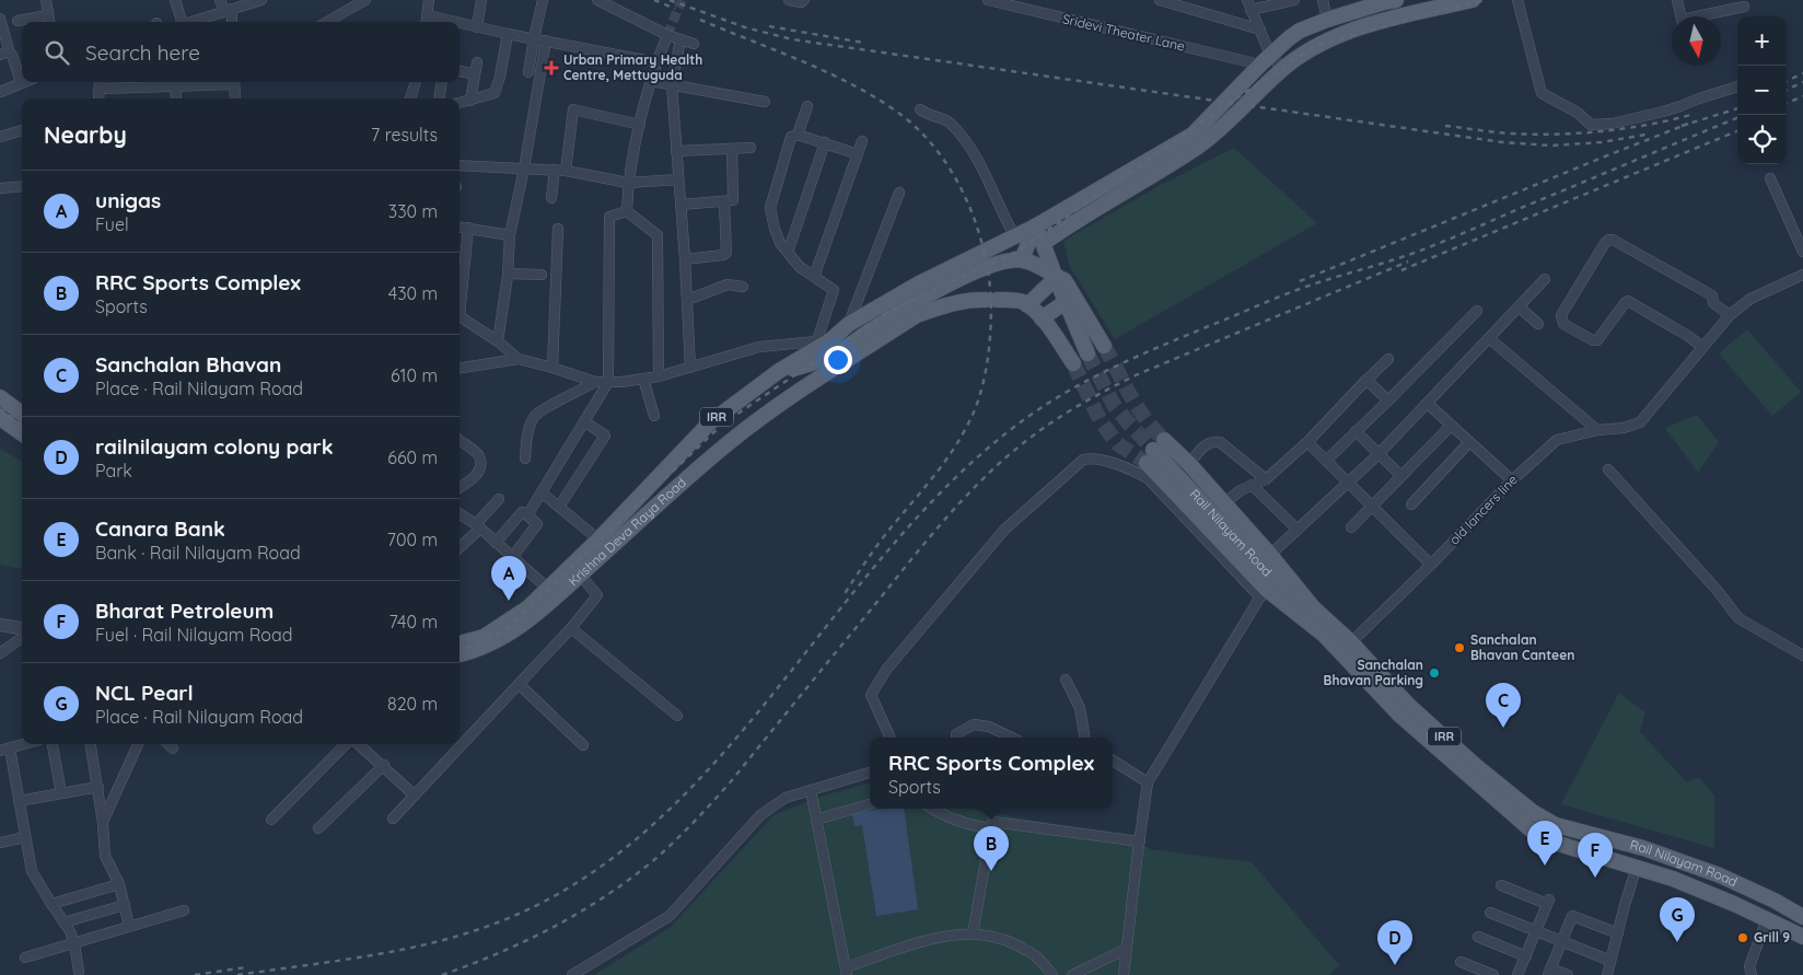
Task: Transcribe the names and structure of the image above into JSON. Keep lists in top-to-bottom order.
{
  "streets": {
    "main road": ["IRR", "Krishna Deva Raya Road", "Rail Nilayam Road"],
    "street": ["Sridevi Theater Lane", "old lancers line"]
  },
  "crossings": [
    ["Sridevi Theater Lane", "Krishna Deva Raya Road"],
    ["old lancers line", "Rail Nilayam Road"]
  ],
  "places": {
    "health": ["Urban Primary Health Centre, Mettuguda"],
    "other": ["Sanchalan Bhavan Canteen", "Sanchalan Bhavan Parking", "Grill 9"]
  },
  "north": "bottom",
  "page": {
    "map_buttons": ["+", "−"],
    "search": "Search here",
    "heading": ["Nearby", "7 results"],
    "list": [
      {
        "mark": "A",
        "name": "unigas",
        "note": "Fuel",
        "value": "330 m"
      },
      {
        "mark": "B",
        "name": "RRC Sports Complex",
        "note": "Sports",
        "value": "430 m"
      },
      {
        "mark": "C",
        "name": "Sanchalan Bhavan",
        "note": "Place · Rail Nilayam Road",
        "value": "610 m"
      },
      {
        "mark": "D",
        "name": "railnilayam colony park",
        "note": "Park",
        "value": "660 m"
      },
      {
        "mark": "E",
        "name": "Canara Bank",
        "note": "Bank · Rail Nilayam Road",
        "value": "700 m"
      },
      {
        "mark": "F",
        "name": "Bharat Petroleum",
        "note": "Fuel · Rail Nilayam Road",
        "value": "740 m"
      },
      {
        "mark": "G",
        "name": "NCL Pearl",
        "note": "Place · Rail Nilayam Road",
        "value": "820 m"
      }
    ],
    "pins": [
      "A",
      "C",
      "E",
      "B",
      "F",
      "G",
      "D"
    ],
    "popup": ["RRC Sports Complex", "Sports"]
  }
}
